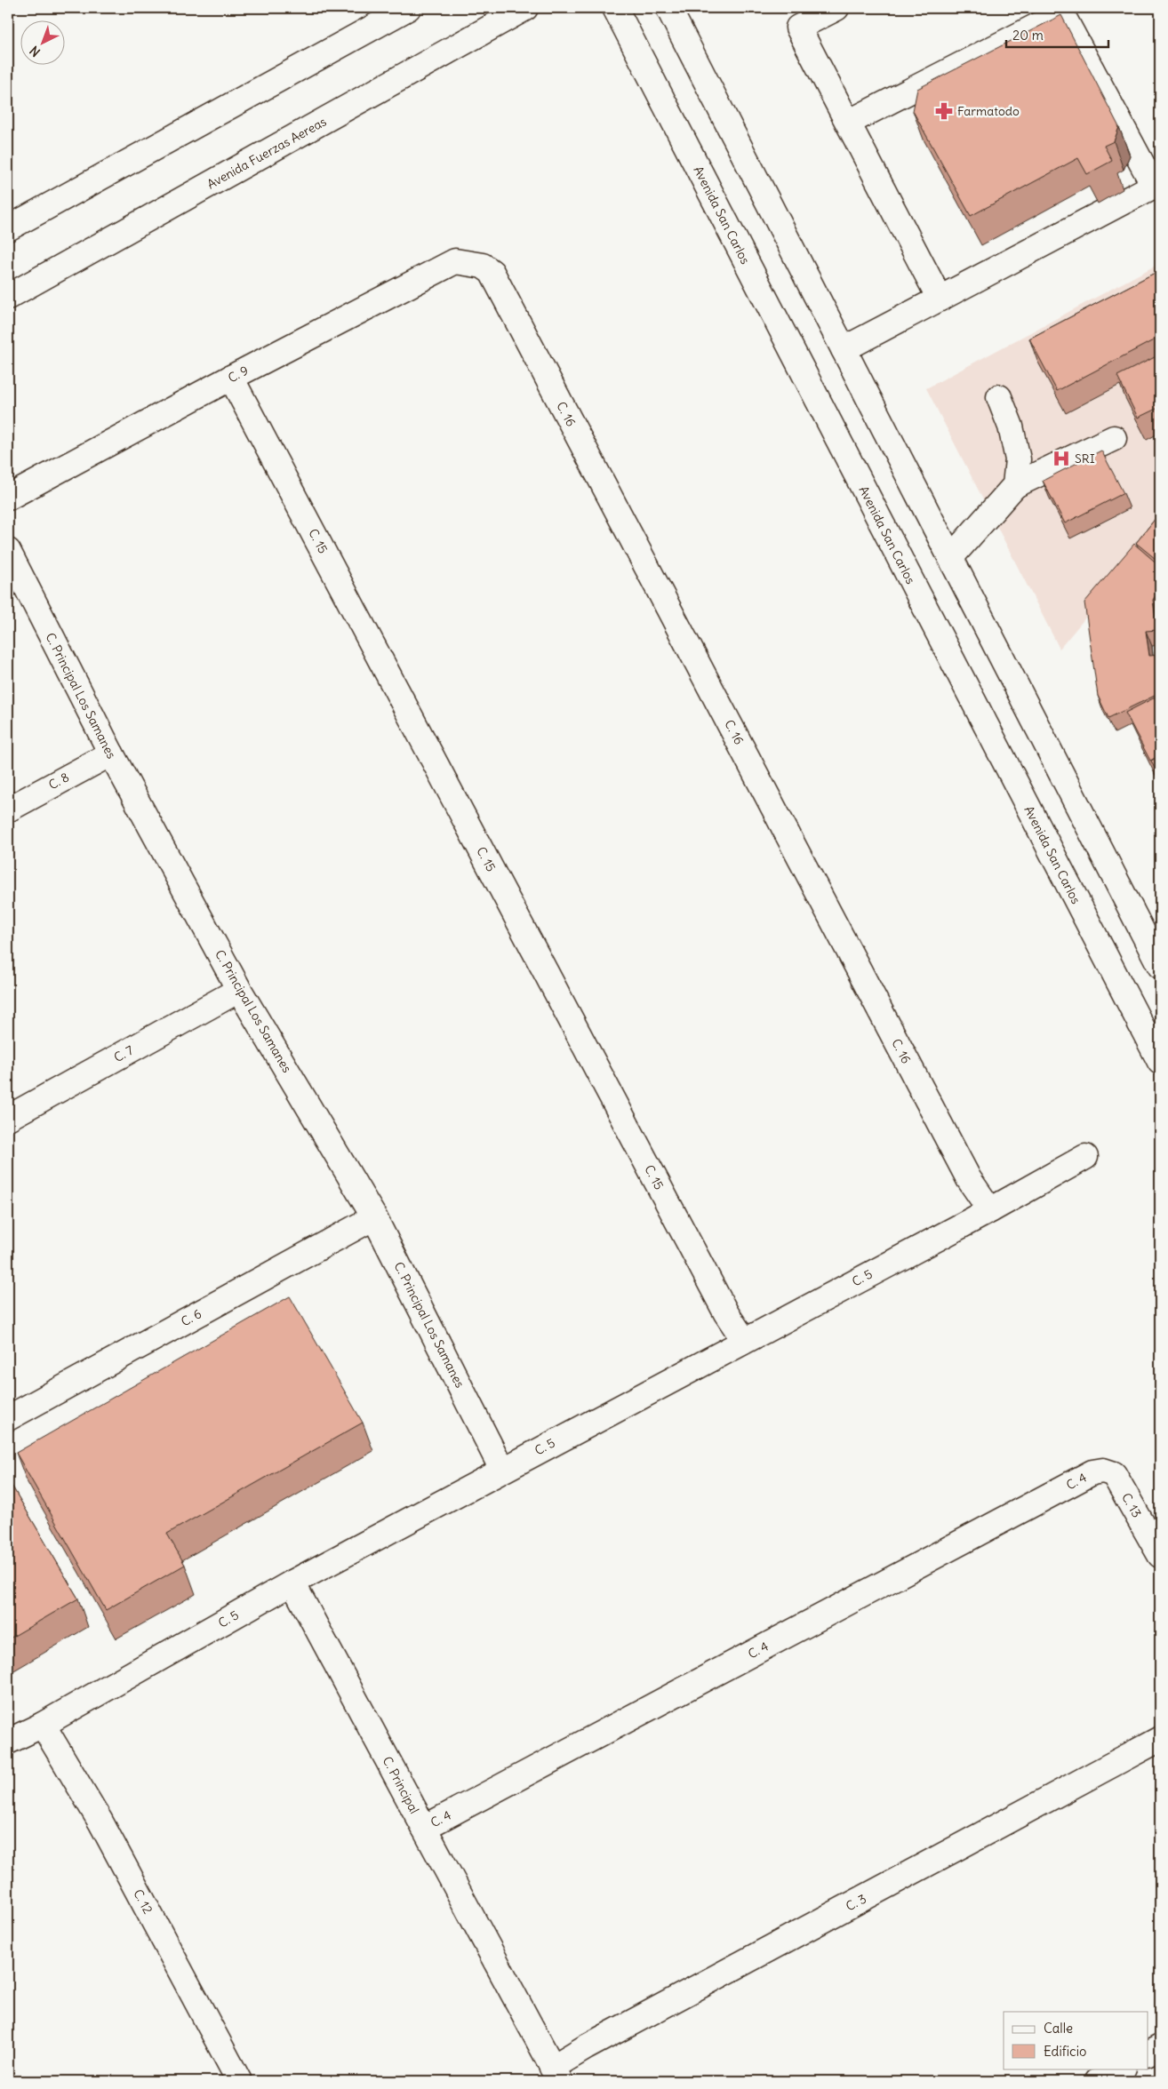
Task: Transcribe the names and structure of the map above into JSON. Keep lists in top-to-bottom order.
{
  "streets": {
    "street": [
      "Avenida Fuerzas Aereas",
      "Avenida San Carlos",
      "C. 9",
      "C. 16",
      "C. 15",
      "C. Principal Los Samanes",
      "C. 8",
      "C. 7",
      "C. 5",
      "C. 6",
      "C. 4",
      "C. 13",
      "C. Principal",
      "C. 12",
      "C. 3"
    ]
  },
  "crossings": [
    ["C. 9", "C. 16"],
    ["C. 9", "C. 15"],
    ["C. 16", "C. 5"],
    ["C. 15", "C. 5"],
    ["C. Principal Los Samanes", "C. 8"],
    ["C. Principal Los Samanes", "C. 7"],
    ["C. Principal Los Samanes", "C. 5"],
    ["C. Principal Los Samanes", "C. 6"],
    ["C. 5", "C. Principal"],
    ["C. 5", "C. 12"],
    ["C. 4", "C. 13"],
    ["C. 4", "C. Principal"],
    ["C. Principal", "C. 3"]
  ],
  "places": {
    "pharmacy": ["Farmatodo"],
    "hospital": ["SRI"]
  },
  "legend": ["Calle", "Edificio"],
  "scale_bar": "20 m",
  "north": "bottom left"
}
